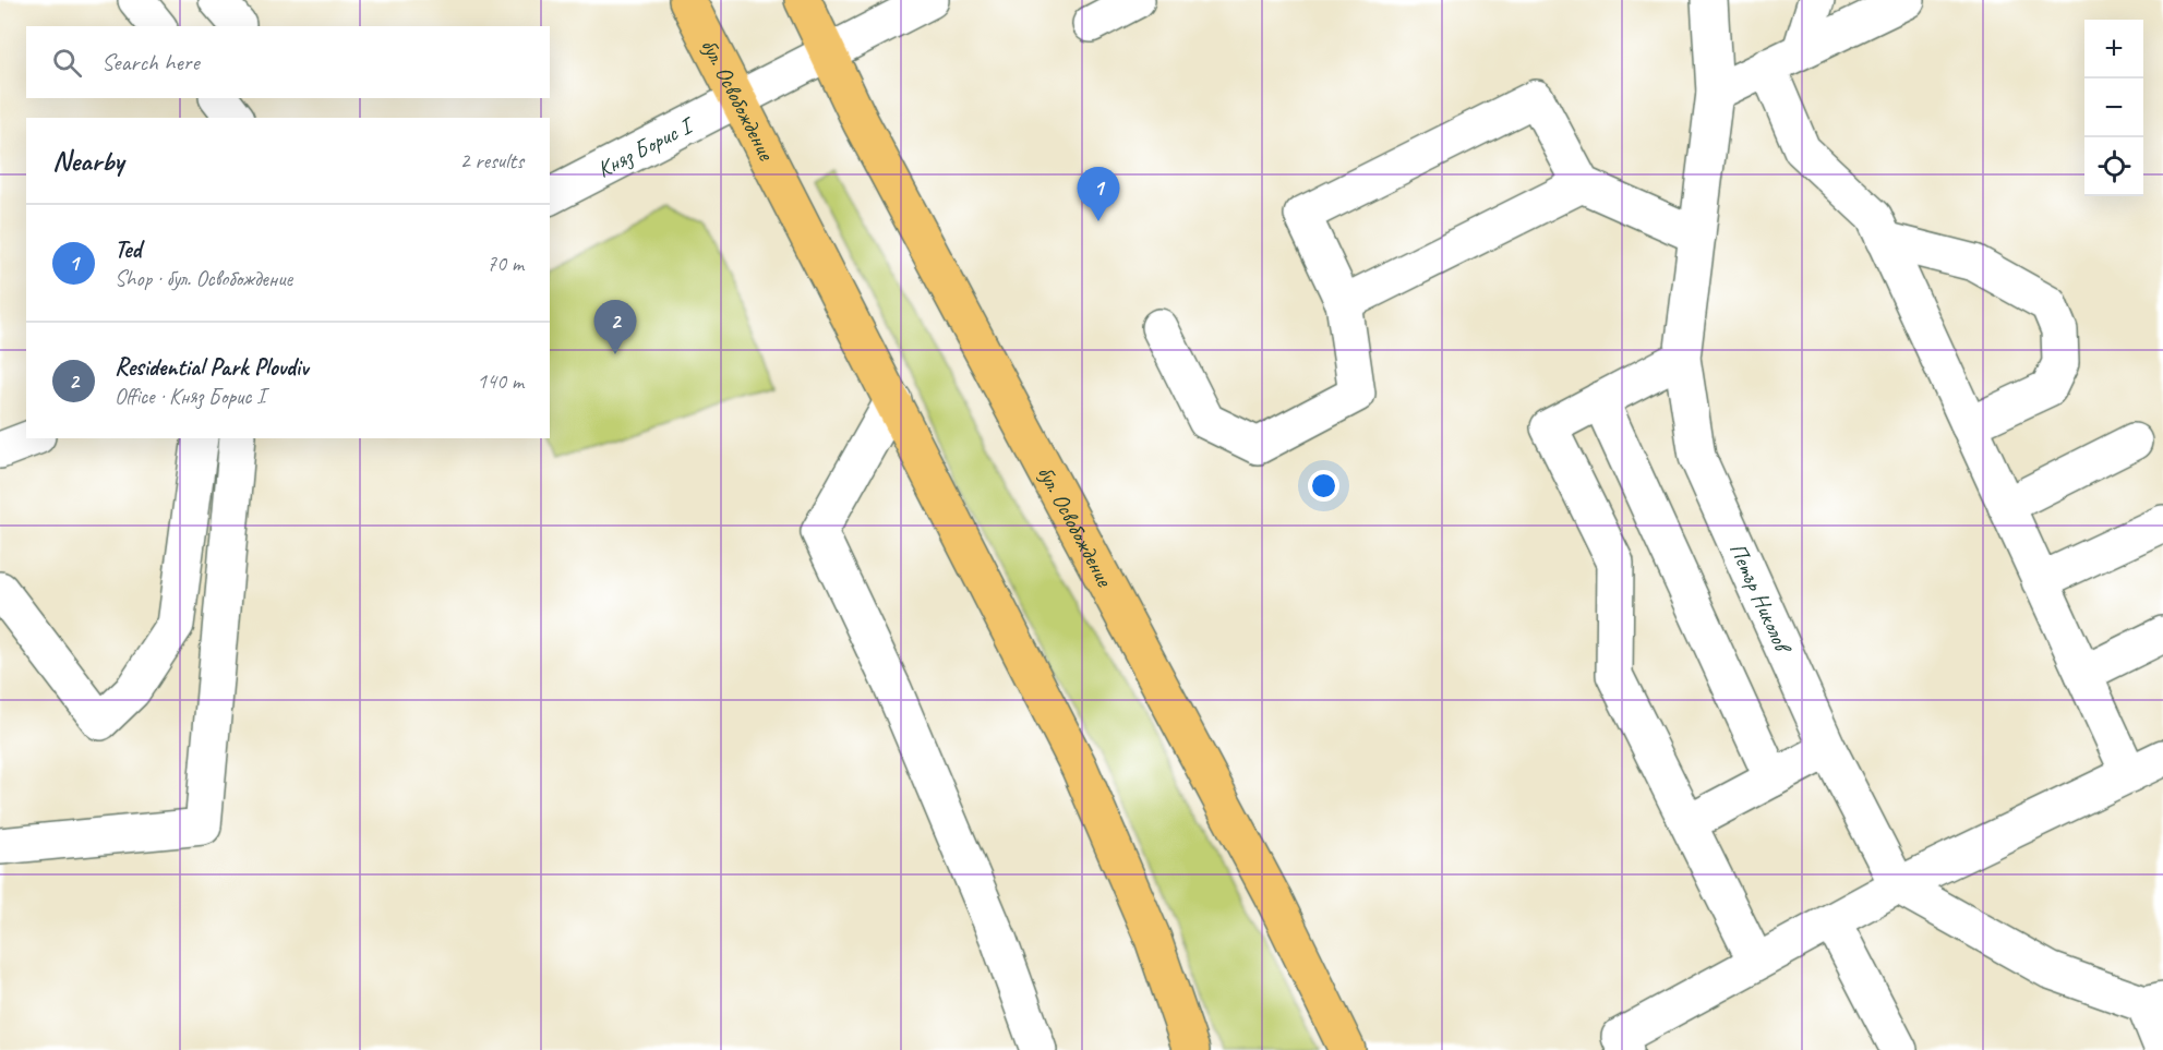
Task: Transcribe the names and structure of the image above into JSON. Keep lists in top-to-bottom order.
{
  "streets": {
    "main road": ["бул. Освобождение"],
    "street": ["Княз Борис I", "Петър Николов"]
  },
  "crossings": [
    ["бул. Освобождение", "Княз Борис I"]
  ],
  "page": {
    "map_buttons": ["+", "−"],
    "search": "Search here",
    "heading": ["Nearby", "2 results"],
    "pins": ["1", "2"],
    "list": [
      {
        "mark": "1",
        "name": "Ted",
        "note": "Shop · бул. Освобождение",
        "value": "70 m"
      },
      {
        "mark": "2",
        "name": "Residential Park Plovdiv",
        "note": "Office · Княз Борис I",
        "value": "140 m"
      }
    ]
  }
}
